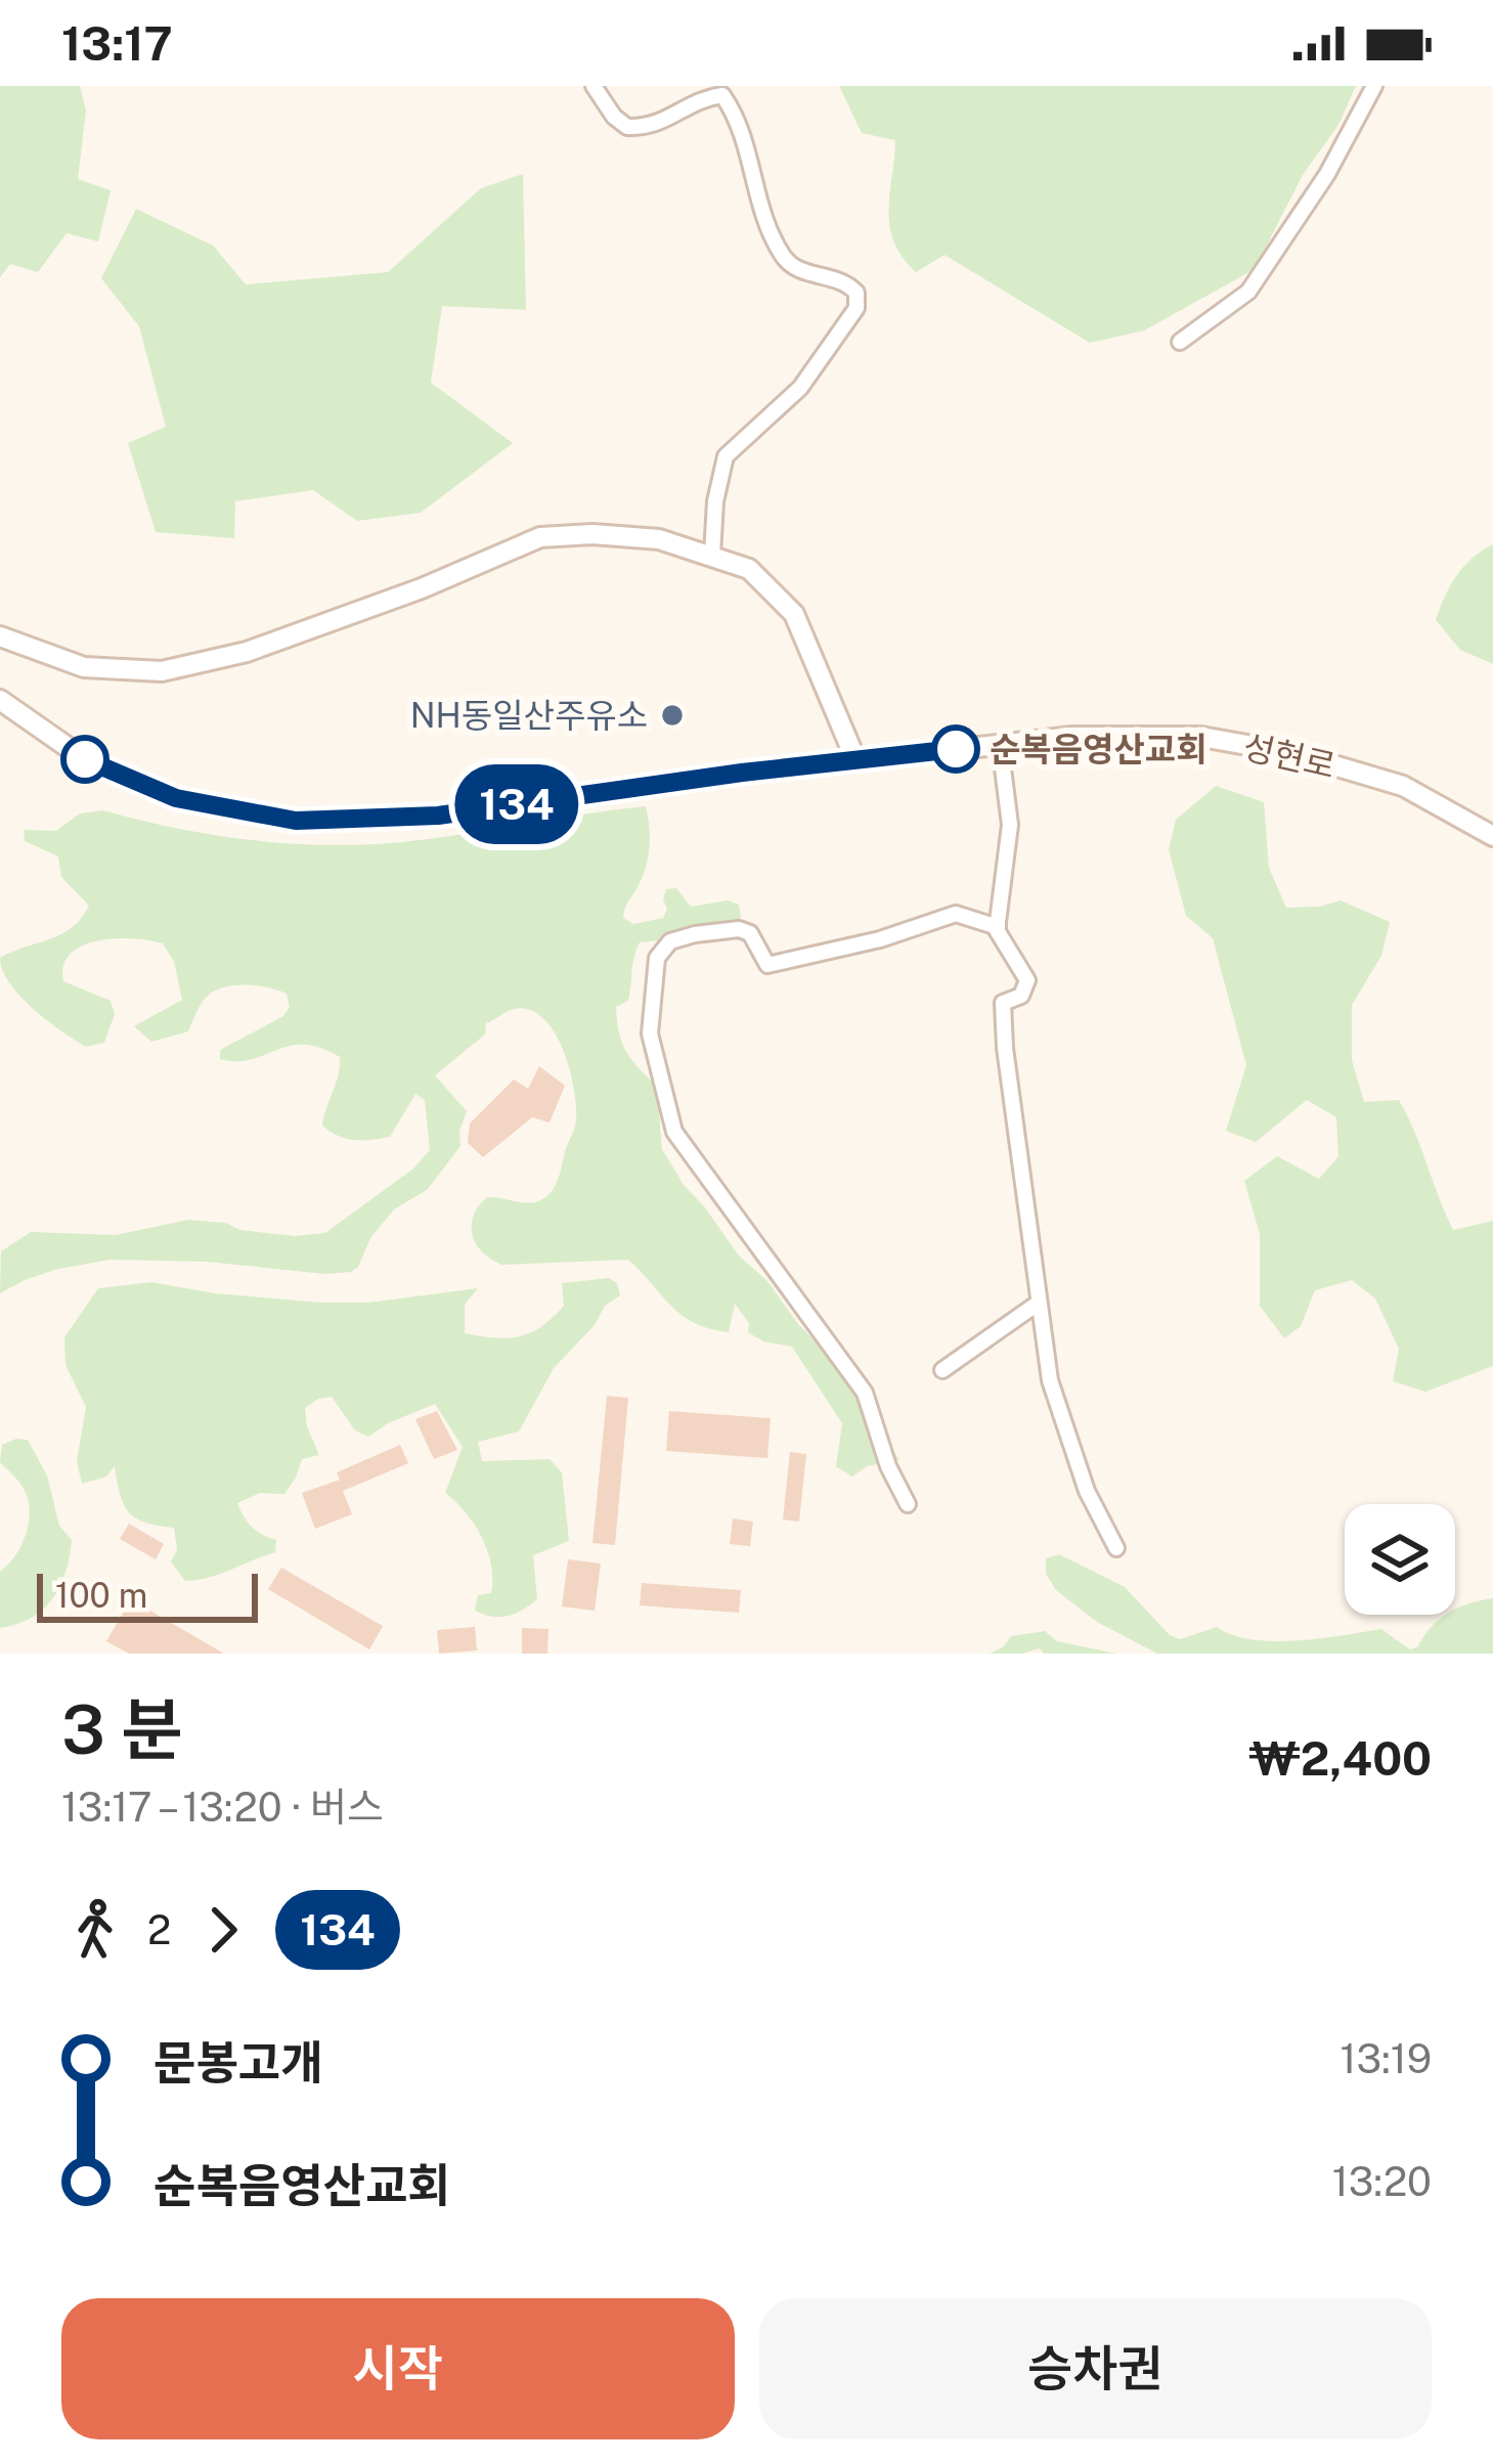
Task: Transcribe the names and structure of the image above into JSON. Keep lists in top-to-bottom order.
{
  "streets": {
    "main road": ["성현로"]
  },
  "places": ["NH동일산주유소", "순복음영산교회"],
  "lines": ["bus line 134"],
  "scale_bar": "100 m",
  "page": {
    "status": "13:17",
    "on_map": "134",
    "scale": "100 m",
    "heading": ["3 분", "13:17 – 13:20 · 버스", "₩2,400"],
    "legs": ["2", "134"],
    "list": [
      {
        "name": "문봉고개",
        "value": "13:19"
      },
      {
        "name": "순복음영산교회",
        "value": "13:20"
      }
    ],
    "buttons": ["시작", "승차권"]
  }
}
